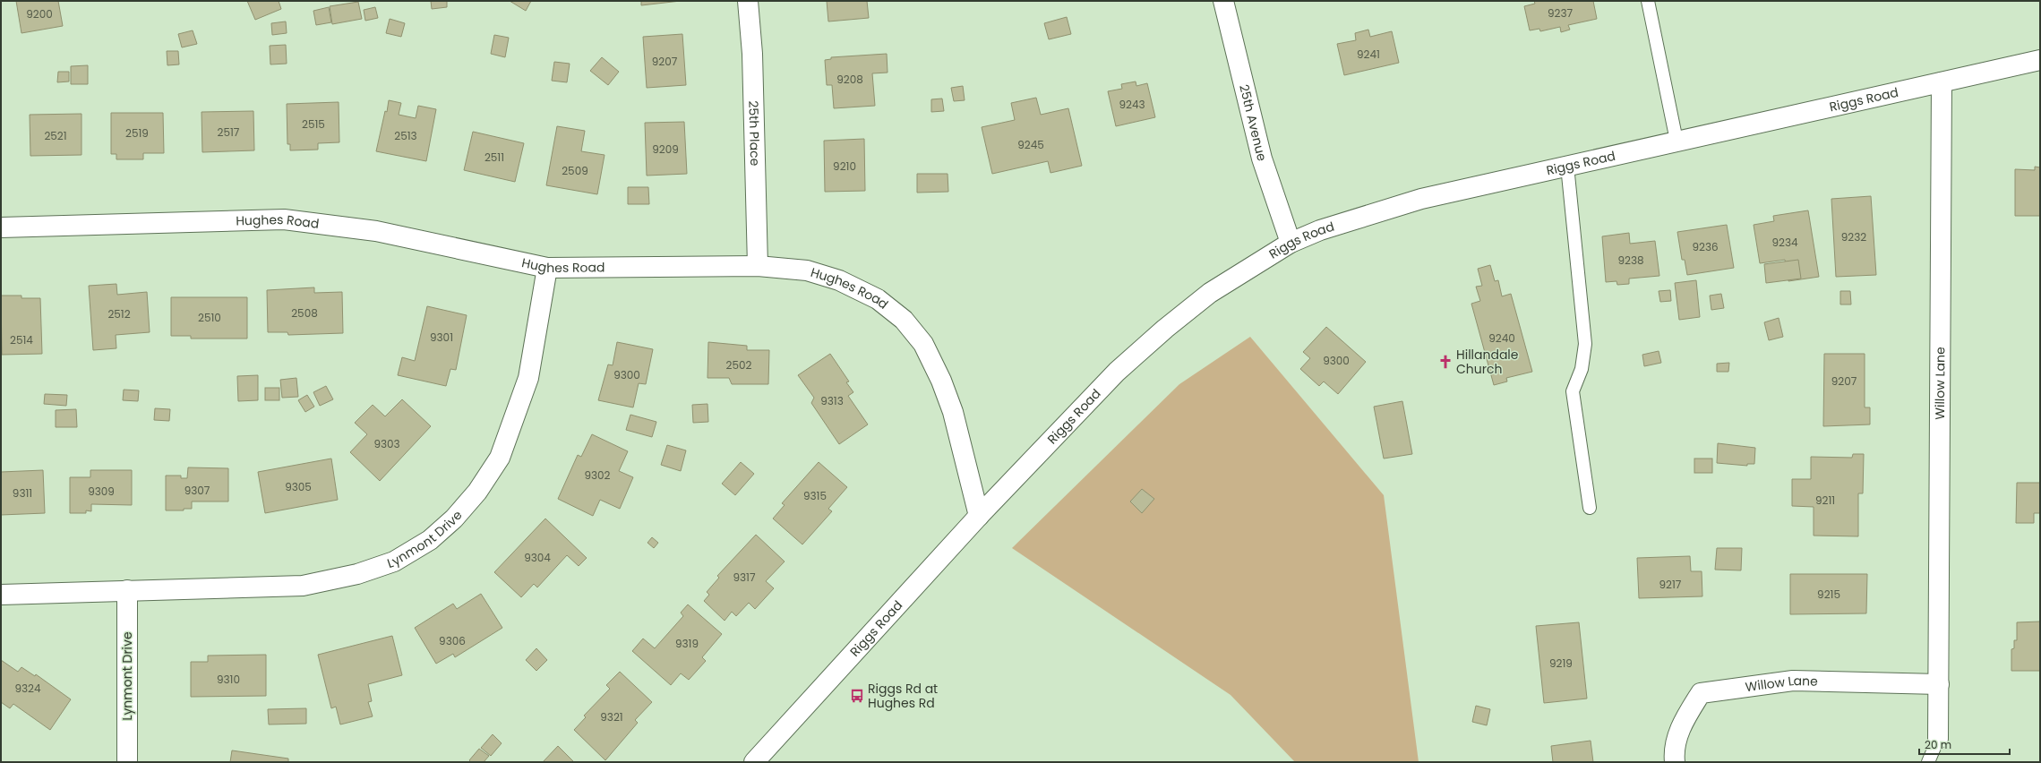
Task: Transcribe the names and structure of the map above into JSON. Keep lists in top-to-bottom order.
{
  "streets": {
    "street": [
      "Riggs Road",
      "25th Avenue",
      "25th Place",
      "Hughes Road",
      "Willow Lane",
      "Lynmont Drive"
    ]
  },
  "crossings": [
    ["Riggs Road", "25th Avenue"],
    ["Riggs Road", "Hughes Road"],
    ["Riggs Road", "Willow Lane"],
    ["25th Place", "Hughes Road"],
    ["Hughes Road", "Lynmont Drive"]
  ],
  "places": {
    "church": ["Hillandale Church"],
    "bus stop": ["Riggs Rd at Hughes Rd"]
  },
  "house_numbers": [
    "9237",
    "9200",
    "9241",
    "9207",
    "9208",
    "9243",
    "2515",
    "2517",
    "2519",
    "2521",
    "2513",
    "9245",
    "9209",
    "2511",
    "9210",
    "2509",
    "9232",
    "9234",
    "9236",
    "9238",
    "2508",
    "2512",
    "2510",
    "9301",
    "9240",
    "2514",
    "9300",
    "2502",
    "9300",
    "9207",
    "9313",
    "9303",
    "9302",
    "9305",
    "9307",
    "9309",
    "9311",
    "9315",
    "9211",
    "9304",
    "9317",
    "9217",
    "9215",
    "9306",
    "9319",
    "9219",
    "9310",
    "9324",
    "9321"
  ],
  "scale_bar": "20 m"
}
